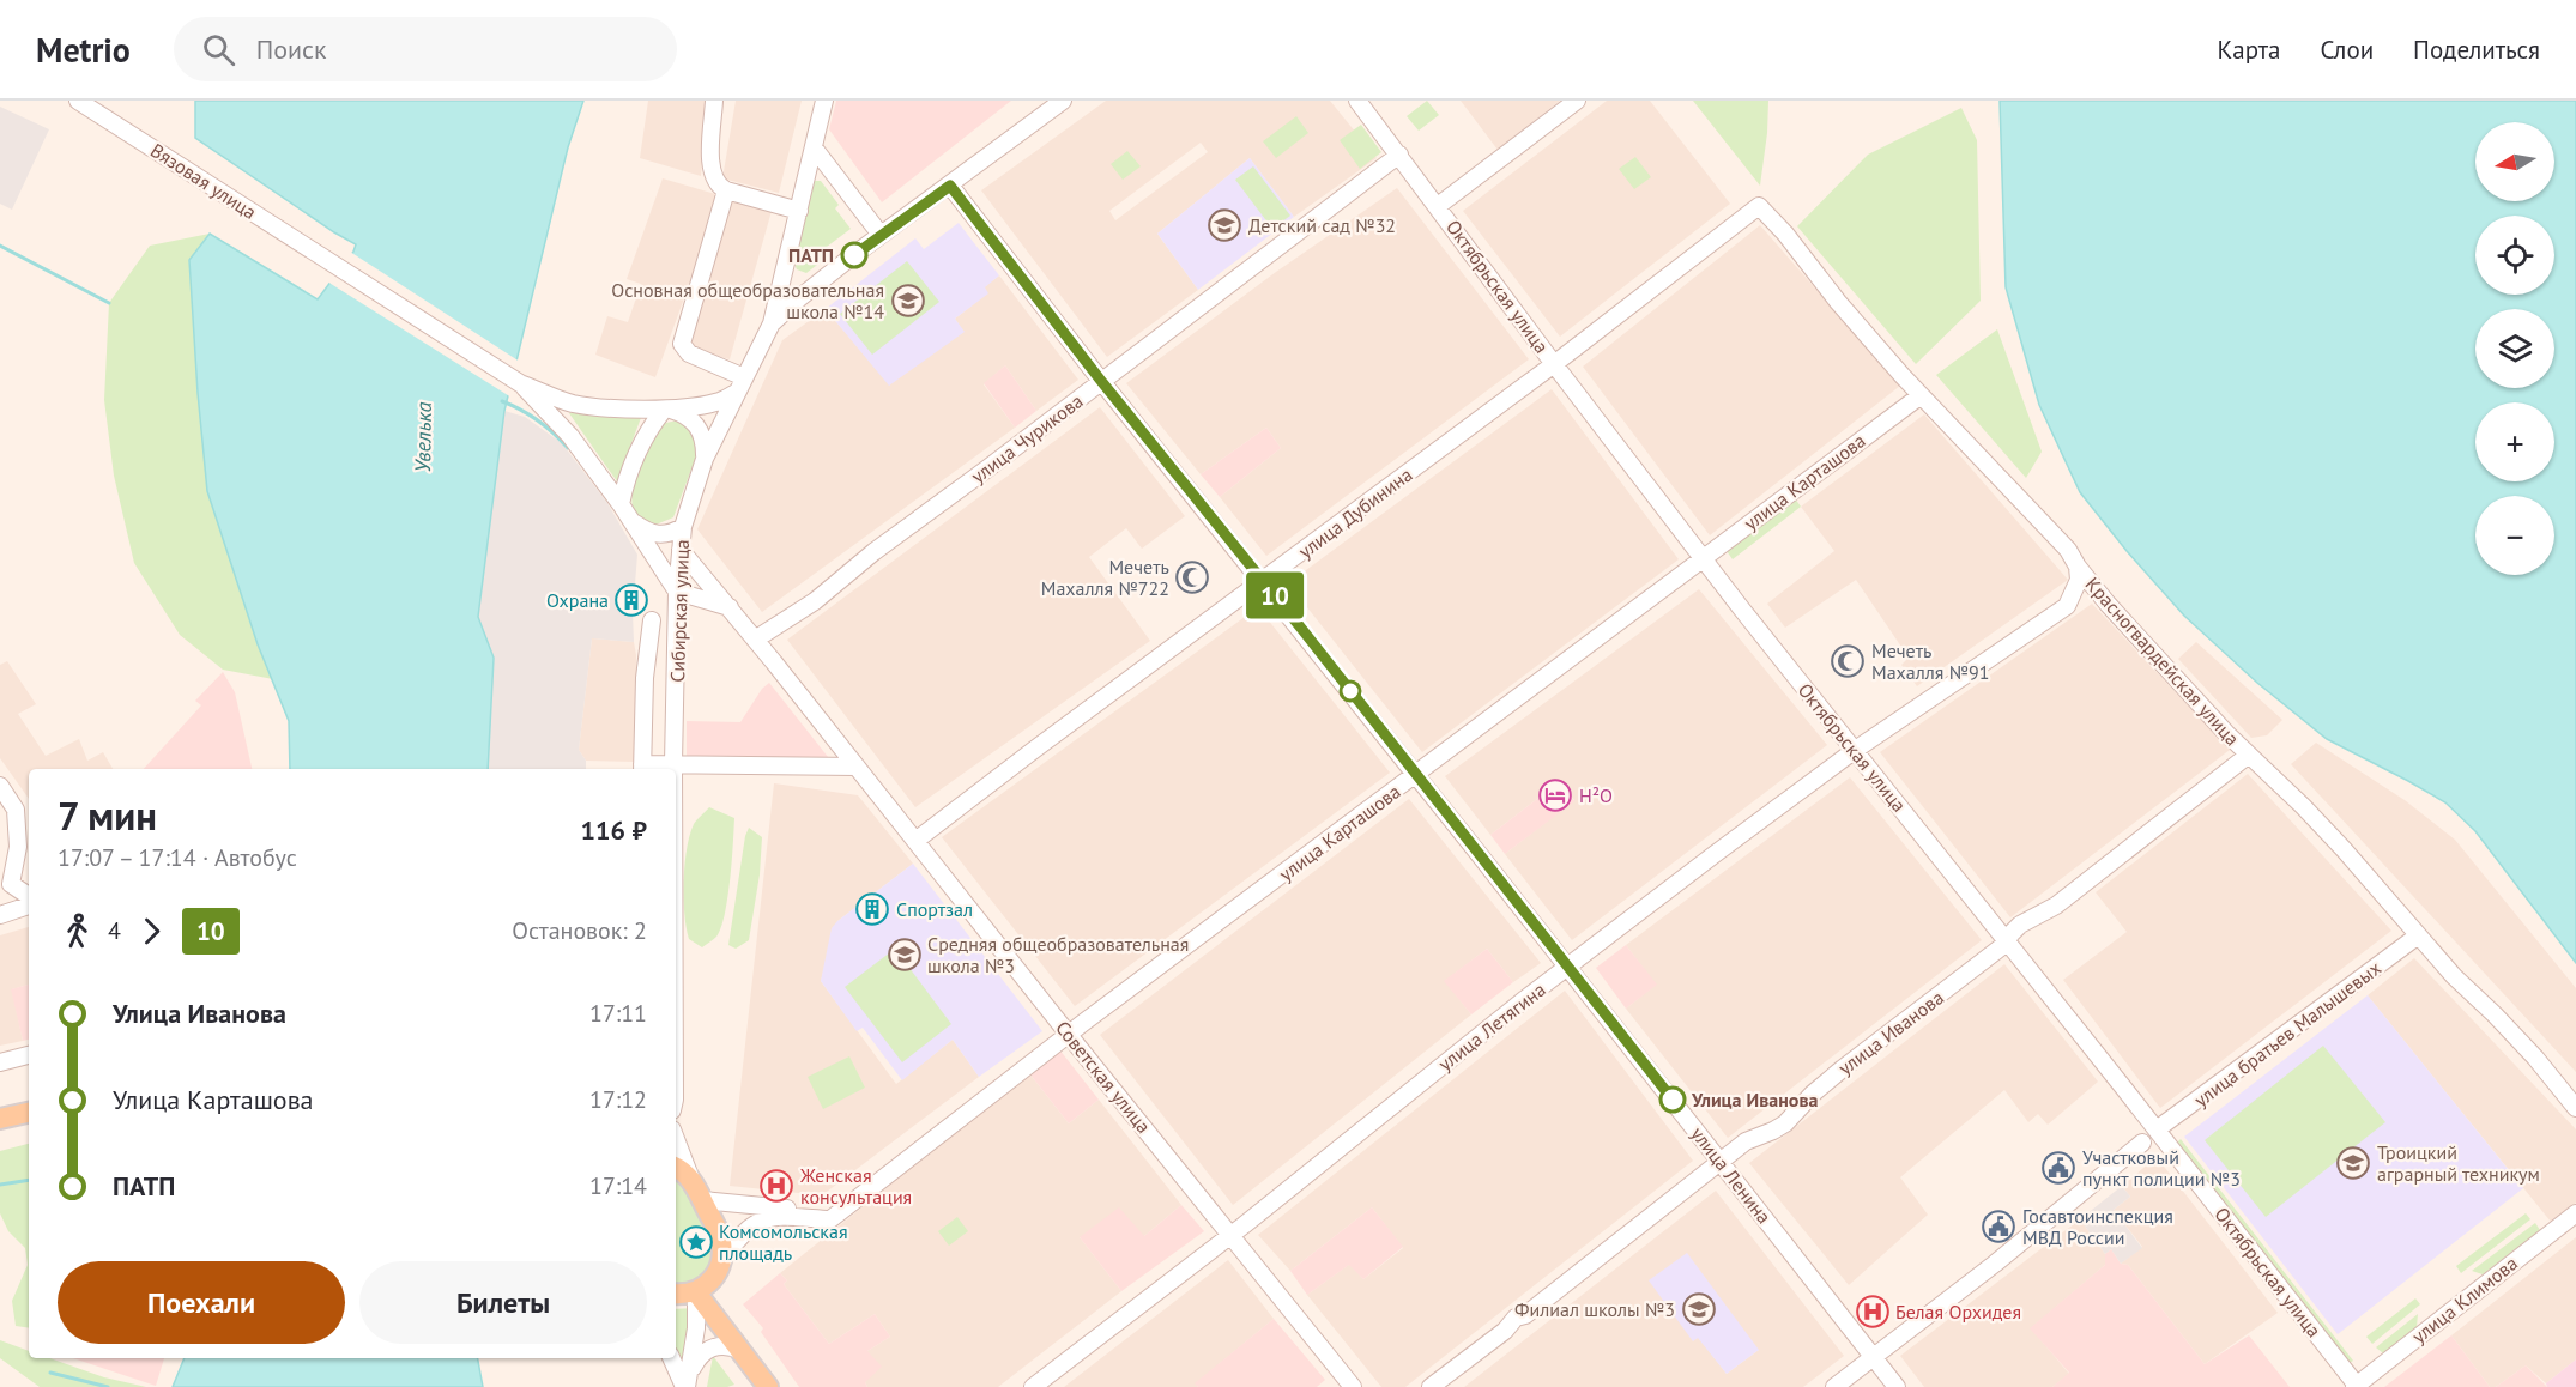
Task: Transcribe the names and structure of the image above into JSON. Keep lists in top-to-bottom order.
{
  "streets": {
    "street": [
      "Вязовая улица",
      "Октябрьская улица",
      "улица Чурикова",
      "улица Карташова",
      "улица Дубинина",
      "Сибирская улица",
      "Красногвардейская улица",
      "улица Летягина",
      "улица Иванова",
      "улица братьев Малышевых",
      "Советская улица",
      "улица Ленина",
      "улица Климова"
    ]
  },
  "crossings": [
    ["Октябрьская улица", "улица Чурикова"],
    ["Октябрьская улица", "улица Карташова"],
    ["Октябрьская улица", "улица Дубинина"],
    ["Октябрьская улица", "улица Летягина"],
    ["Октябрьская улица", "улица Иванова"],
    ["Октябрьская улица", "улица братьев Малышевых"],
    ["Октябрьская улица", "улица Климова"],
    ["улица Чурикова", "Советская улица"],
    ["улица Чурикова", "улица Ленина"],
    ["улица Карташова", "Красногвардейская улица"],
    ["улица Карташова", "Советская улица"],
    ["улица Карташова", "улица Ленина"],
    ["улица Дубинина", "Красногвардейская улица"],
    ["улица Дубинина", "Советская улица"],
    ["улица Дубинина", "улица Ленина"],
    ["Сибирская улица", "Советская улица"],
    ["Сибирская улица", "улица Ленина"],
    ["Красногвардейская улица", "улица Летягина"],
    ["Красногвардейская улица", "улица Иванова"],
    ["Красногвардейская улица", "улица братьев Малышевых"],
    ["улица Летягина", "Советская улица"],
    ["улица Летягина", "улица Ленина"],
    ["улица Иванова", "улица Ленина"]
  ],
  "water": ["Увелька"],
  "places": {
    "school or university": [
      "Детский сад №32",
      "Основная общеобразовательная школа №14",
      "Средняя общеобразовательная школа №3",
      "Троицкий аграрный техникум",
      "Филиал школы №3"
    ],
    "other": ["ПАТП", "Улица Иванова"],
    "mosque": ["Мечеть Махалля №722", "Мечеть Махалля №91"],
    "building": ["Охрана", "Спортзал"],
    "hotel": ["H²O"],
    "public building": ["Участковый пункт полиции №3", "Госавтоинспекция МВД России"],
    "hospital": ["Женская консультация", "Белая Орхидея"],
    "place": ["Комсомольская площадь"]
  },
  "lines": ["bus line 10"],
  "north": "left",
  "page": {
    "header": "Metrio",
    "search": "Поиск",
    "nav": ["Карта", "Слои", "Поделиться"],
    "on_map": "10",
    "map_buttons": ["+", "−"],
    "heading": ["7 мин", "17:07 – 17:14 · Автобус", "116 ₽"],
    "legs": ["4", "10", "Остановок: 2"],
    "list": [
      {
        "name": "Улица Иванова",
        "value": "17:11"
      },
      {
        "name": "Улица Карташова",
        "value": "17:12"
      },
      {
        "name": "ПАТП",
        "value": "17:14"
      }
    ],
    "buttons": ["Поехали", "Билеты"]
  }
}
